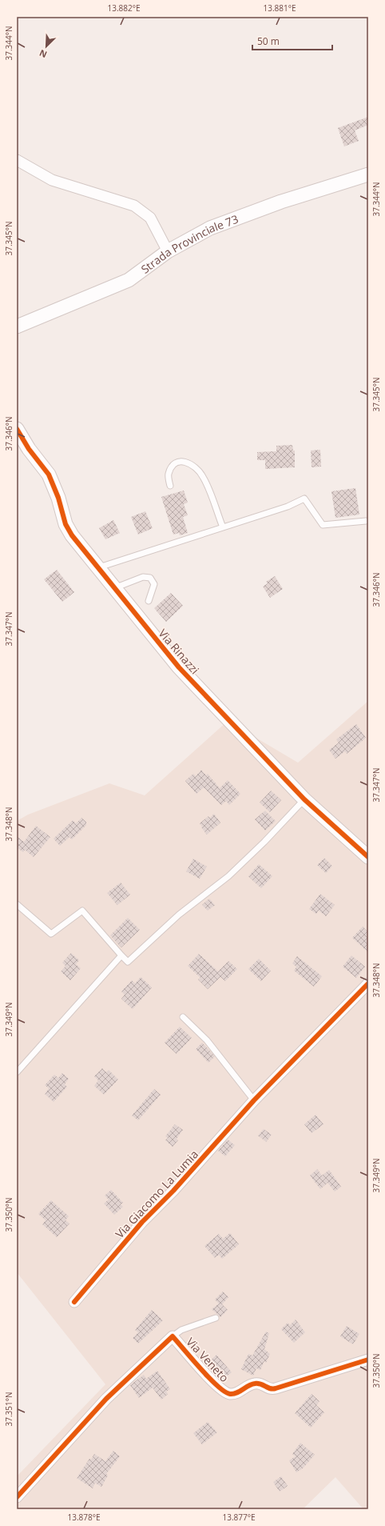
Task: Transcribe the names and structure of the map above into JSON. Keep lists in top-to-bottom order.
{
  "streets": {
    "street": [
      "Strada Provinciale 73",
      "Via Rinazzi",
      "Via Giacomo La Lumia",
      "Via Veneto"
    ]
  },
  "scale_bar": "50 m",
  "north": "bottom left",
  "coordinates": [
    "13.882°E",
    "13.881°E",
    "37.344°N",
    "37.345°N",
    "37.346°N",
    "37.347°N",
    "37.348°N",
    "37.349°N",
    "37.350°N",
    "37.351°N",
    "13.878°E",
    "13.877°E"
  ]
}
